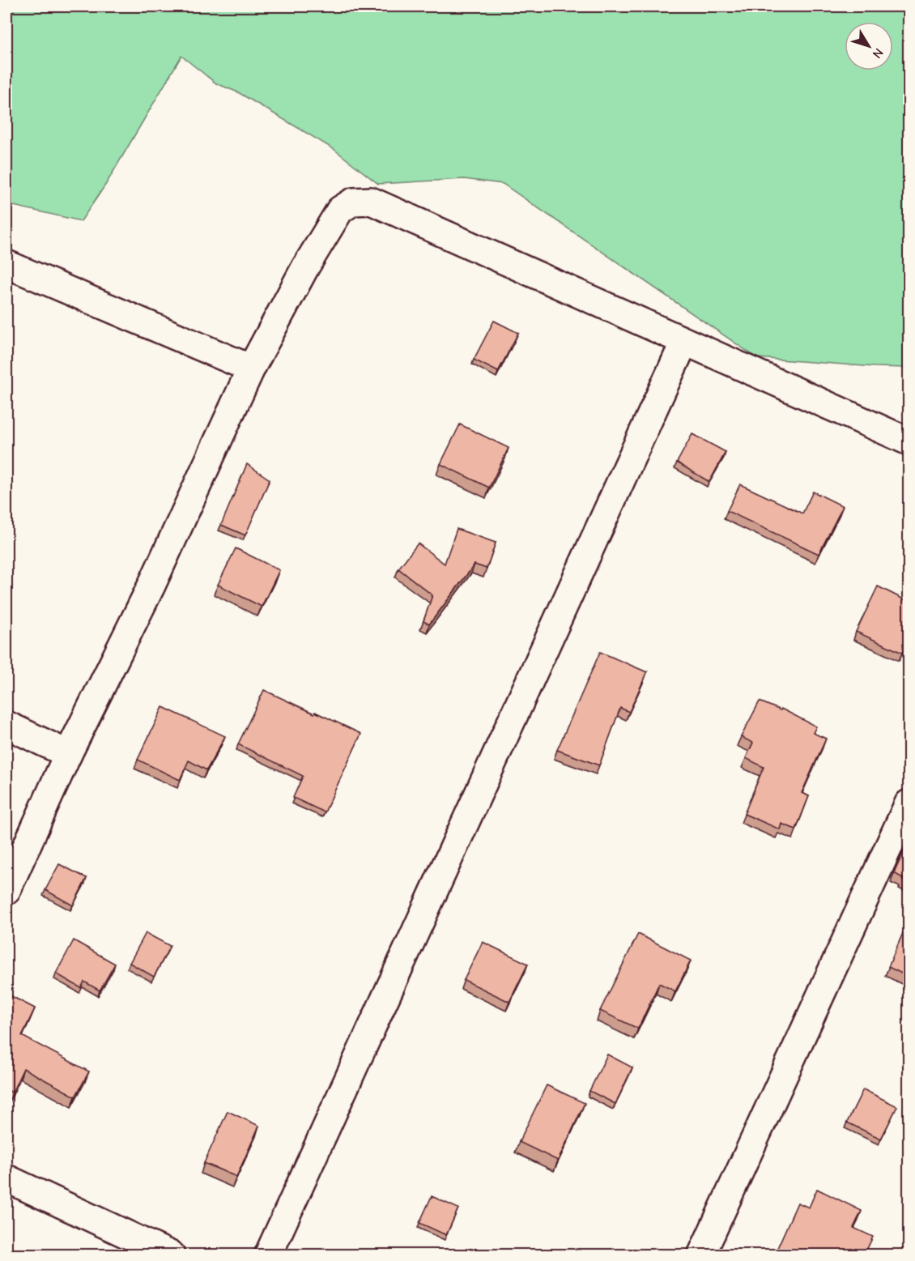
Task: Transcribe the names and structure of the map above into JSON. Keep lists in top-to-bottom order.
{
  "north": "bottom right"
}
